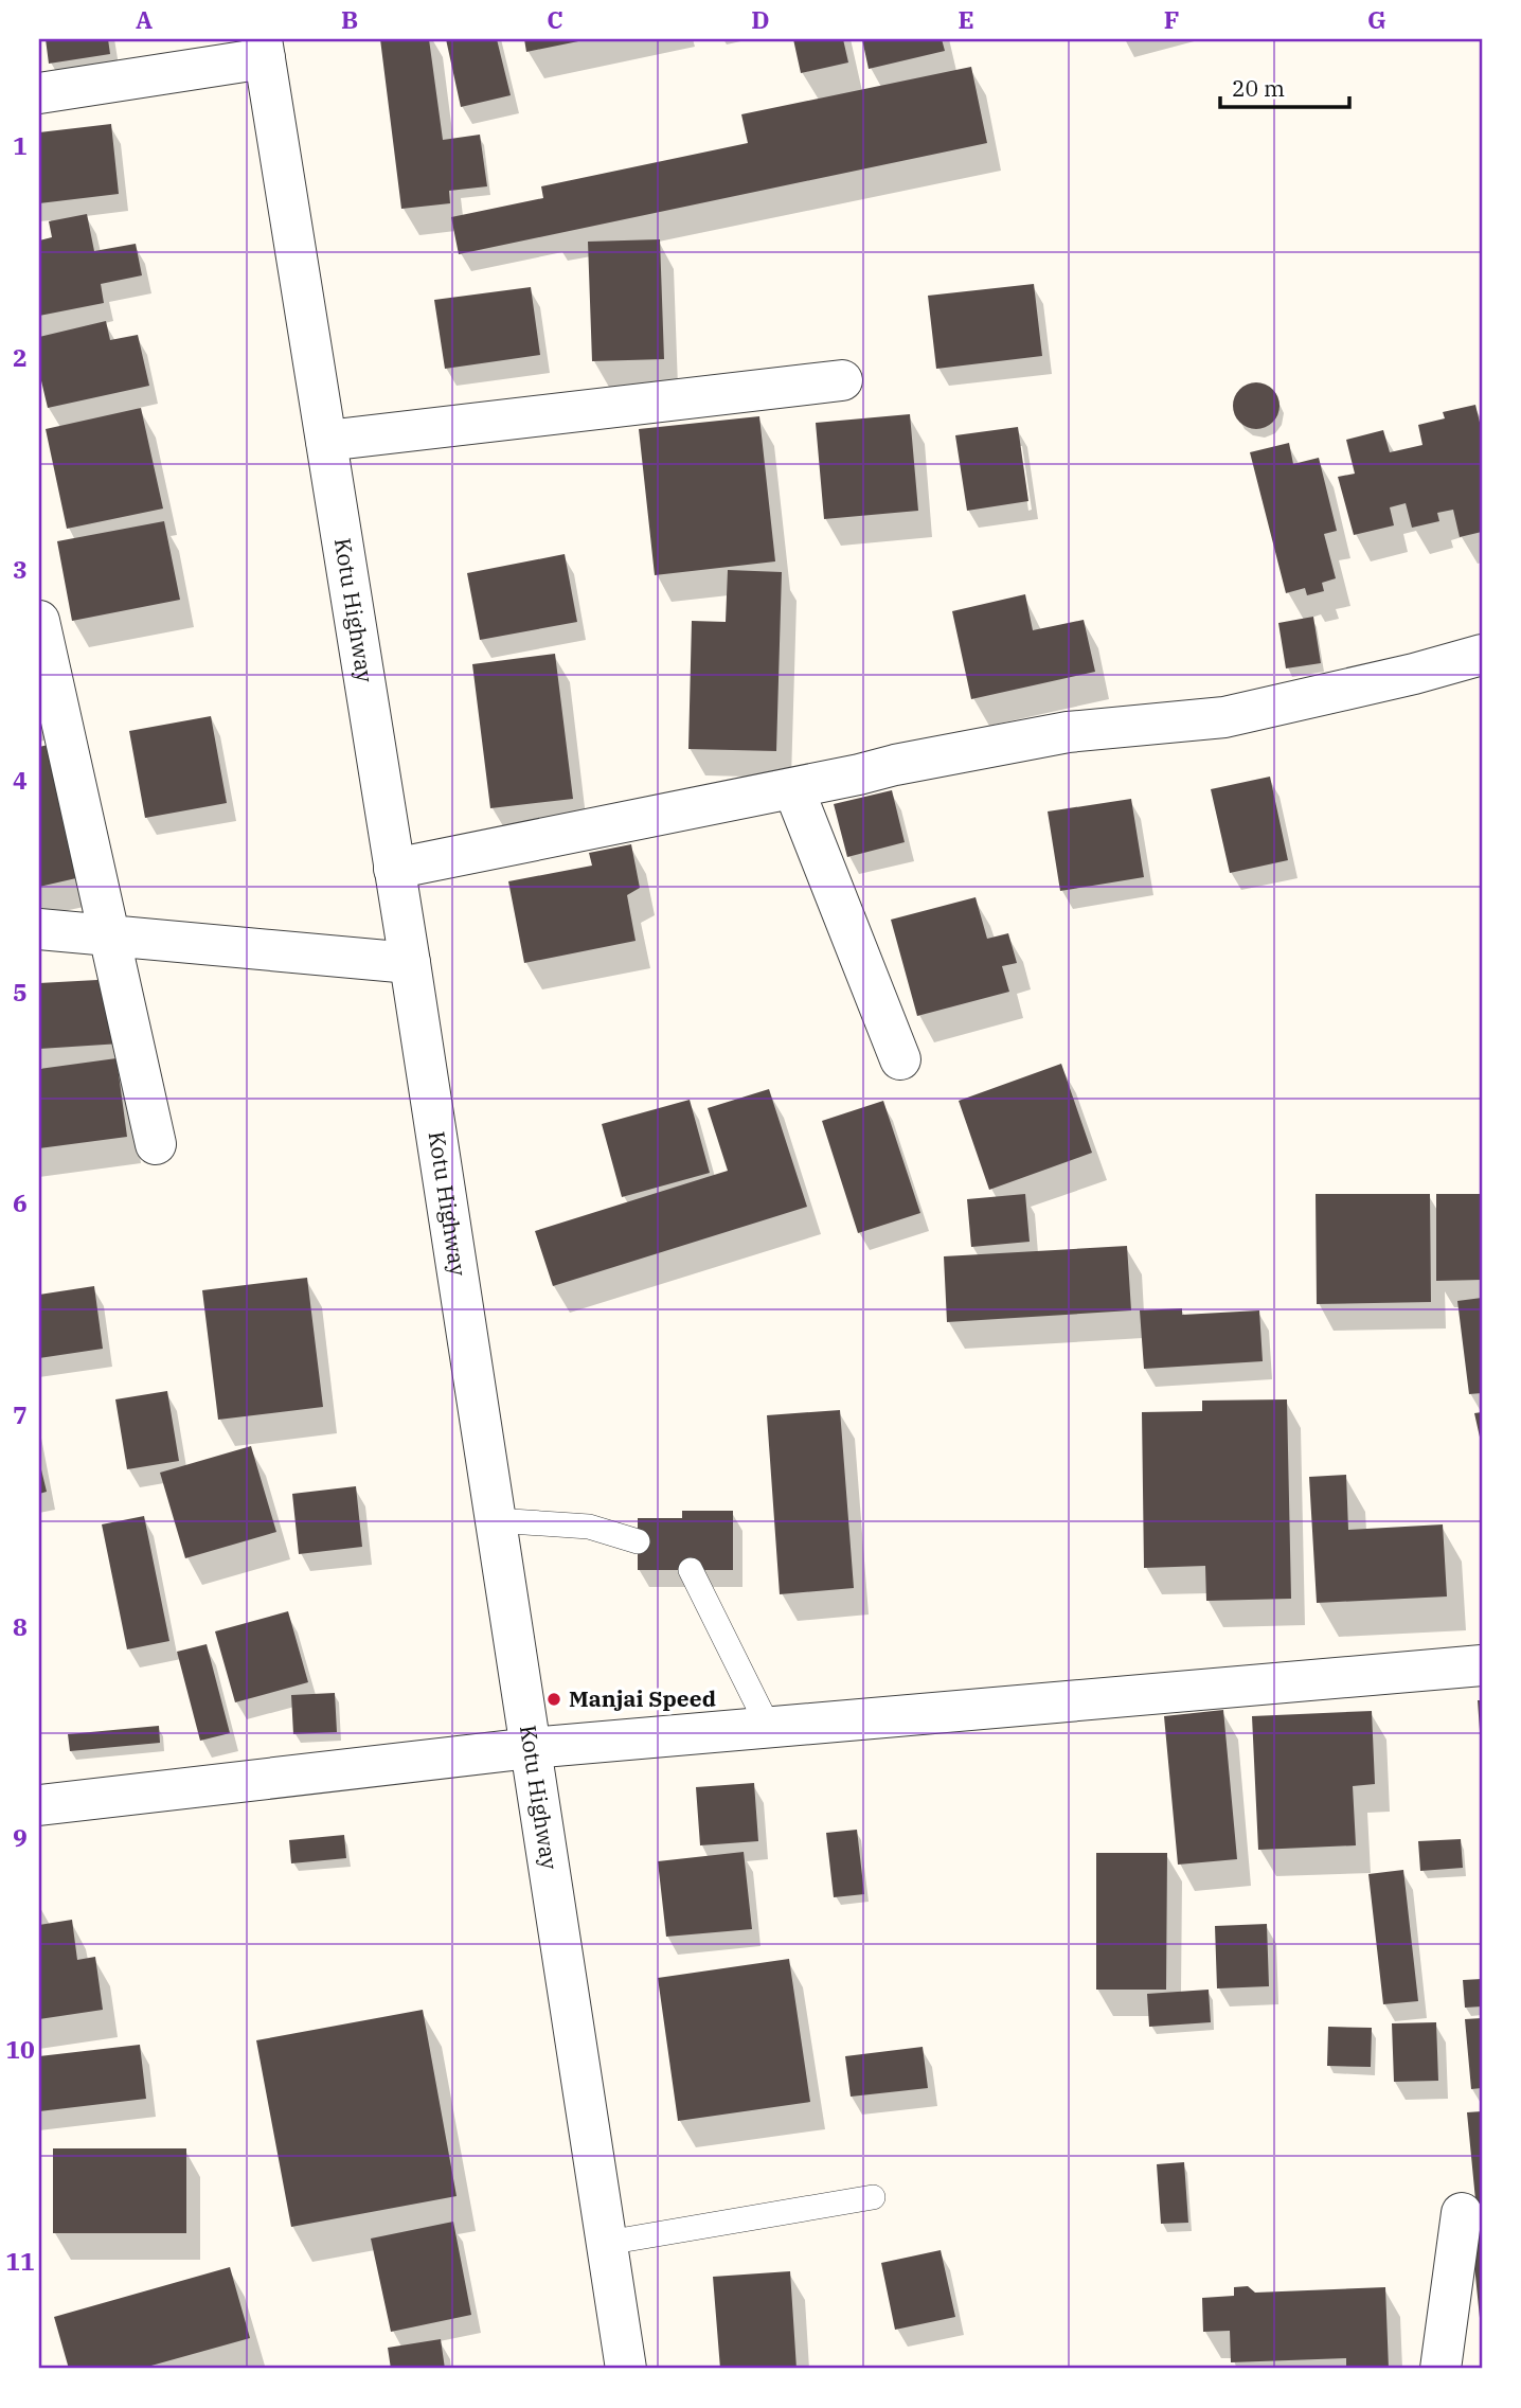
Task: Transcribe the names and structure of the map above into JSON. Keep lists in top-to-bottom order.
{
  "streets": {
    "street": ["Kotu Highway"]
  },
  "places": ["Manjai Speed"],
  "scale_bar": "20 m",
  "grid": {
    "columns": [
      "A",
      "B",
      "C",
      "D",
      "E",
      "F",
      "G"
    ],
    "rows": [
      "1",
      "2",
      "3",
      "4",
      "5",
      "6",
      "7",
      "8",
      "9",
      "10",
      "11"
    ]
  }
}
